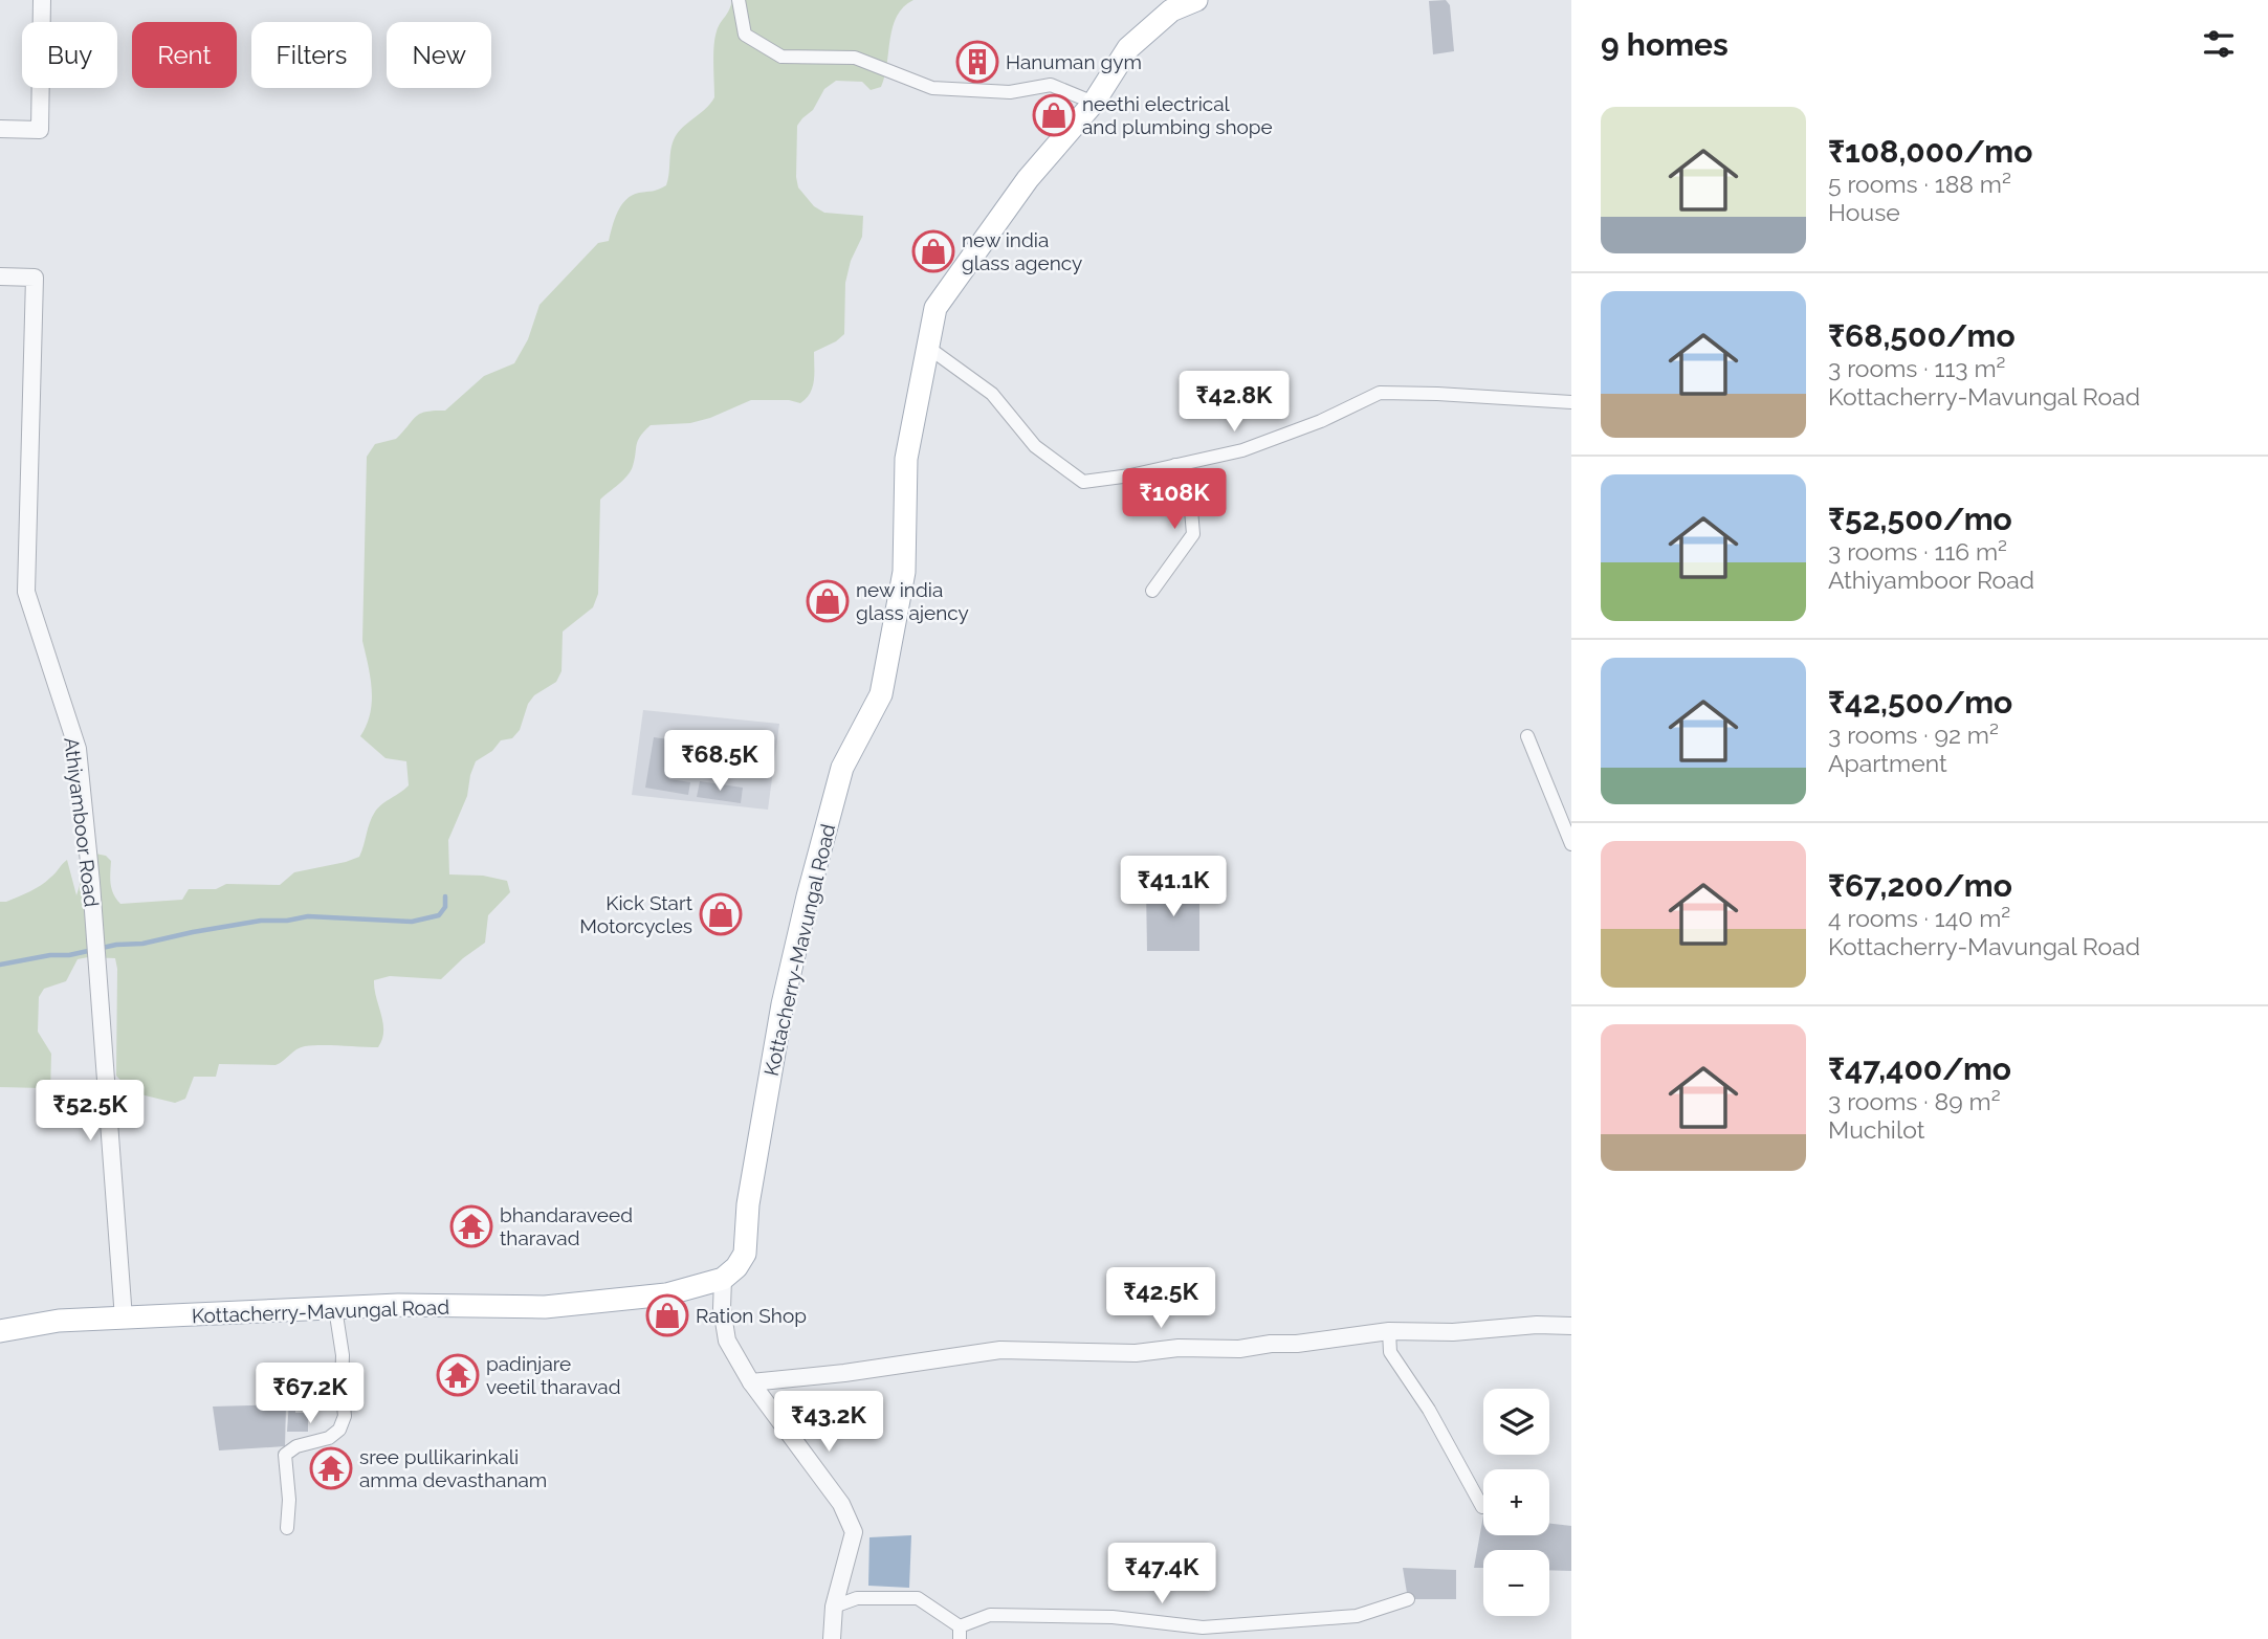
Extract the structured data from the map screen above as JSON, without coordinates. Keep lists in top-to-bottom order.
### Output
{
  "streets": {
    "main road": ["Kottacherry-Mavungal Road"],
    "street": ["Athiyamboor Road"]
  },
  "crossings": [
    ["Athiyamboor Road", "Kottacherry-Mavungal Road"]
  ],
  "places": {
    "building": ["Hanuman gym"],
    "shop": [
      "neethi electrical and plumbing shope",
      "new india glass agency",
      "new india glass ajency",
      "Kick Start Motorcycles",
      "Ration Shop"
    ],
    "temple": ["bhandaraveed tharavad", "padinjare veetil tharavad", "sree pullikarinkali amma devasthanam"]
  },
  "page": {
    "heading": "9 homes",
    "chip": [
      "Buy",
      "Rent",
      "Filters",
      "New"
    ],
    "list": [
      {
        "name": "₹108,000/mo",
        "note": "5 rooms · 188 m² · House"
      },
      {
        "name": "₹68,500/mo",
        "note": "3 rooms · 113 m² · Kottacherry-Mavungal Road"
      },
      {
        "name": "₹52,500/mo",
        "note": "3 rooms · 116 m² · Athiyamboor Road"
      },
      {
        "name": "₹42,500/mo",
        "note": "3 rooms · 92 m² · Apartment"
      },
      {
        "name": "₹67,200/mo",
        "note": "4 rooms · 140 m² · Kottacherry-Mavungal Road"
      },
      {
        "name": "₹47,400/mo",
        "note": "3 rooms · 89 m² · Muchilot"
      }
    ],
    "price": [
      "₹42.8K",
      "₹108K",
      "₹68.5K",
      "₹41.1K",
      "₹52.5K",
      "₹42.5K",
      "₹67.2K",
      "₹43.2K",
      "₹47.4K"
    ],
    "map_buttons": ["+", "−"]
  }
}
